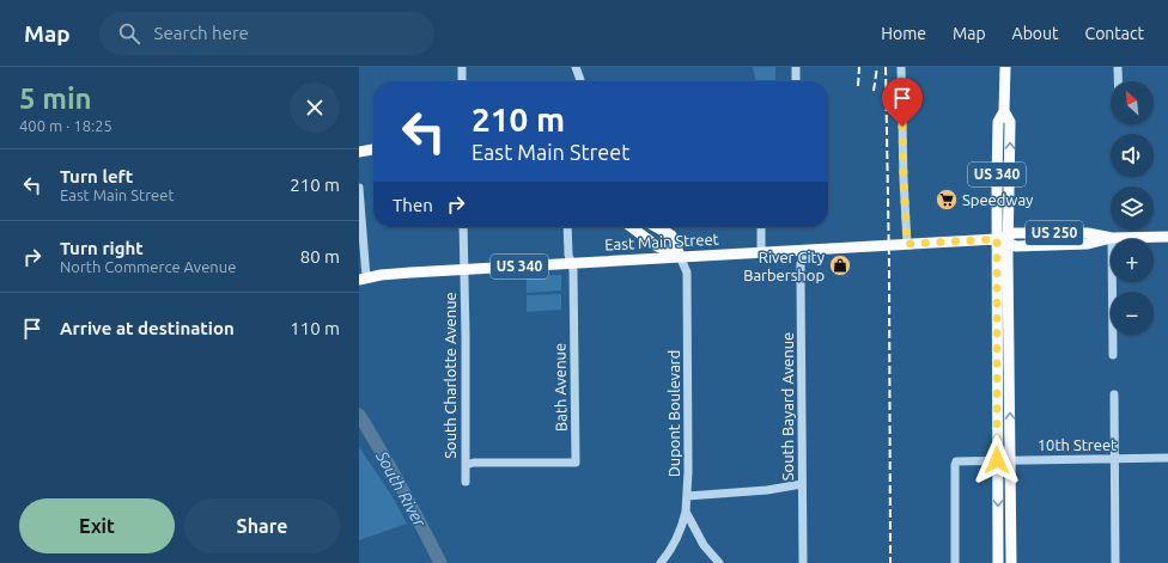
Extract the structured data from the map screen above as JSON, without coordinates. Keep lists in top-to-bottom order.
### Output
{
  "streets": {
    "main road": ["US 340", "US 250", "East Main Street"],
    "street": [
      "South Charlotte Avenue",
      "Bath Avenue",
      "South Bayard Avenue",
      "Dupont Boulevard",
      "10th Street"
    ]
  },
  "crossings": [
    ["US 340", "East Main Street"],
    ["US 250", "East Main Street"],
    ["US 250", "Dupont Boulevard"],
    ["East Main Street", "South Charlotte Avenue"],
    ["East Main Street", "Bath Avenue"],
    ["East Main Street", "South Bayard Avenue"],
    ["East Main Street", "Dupont Boulevard"],
    ["South Charlotte Avenue", "Bath Avenue"]
  ],
  "water": ["South River"],
  "places": {
    "supermarket": ["Speedway"],
    "shop": ["River City Barbershop"]
  },
  "north": "top left",
  "page": {
    "header": "Map",
    "search": "Search here",
    "nav": [
      "Home",
      "Map",
      "About",
      "Contact"
    ],
    "heading": ["5 min", "400 m · 18:25"],
    "map_buttons": ["+", "−"],
    "turn": ["210 m", "East Main Street"],
    "list": [
      {
        "name": "Turn left",
        "note": "East Main Street",
        "value": "210 m"
      },
      {
        "name": "Turn right",
        "note": "North Commerce Avenue",
        "value": "80 m"
      },
      {
        "name": "Arrive at destination",
        "value": "110 m"
      }
    ],
    "then": "Then",
    "buttons": ["Exit", "Share"]
  }
}
